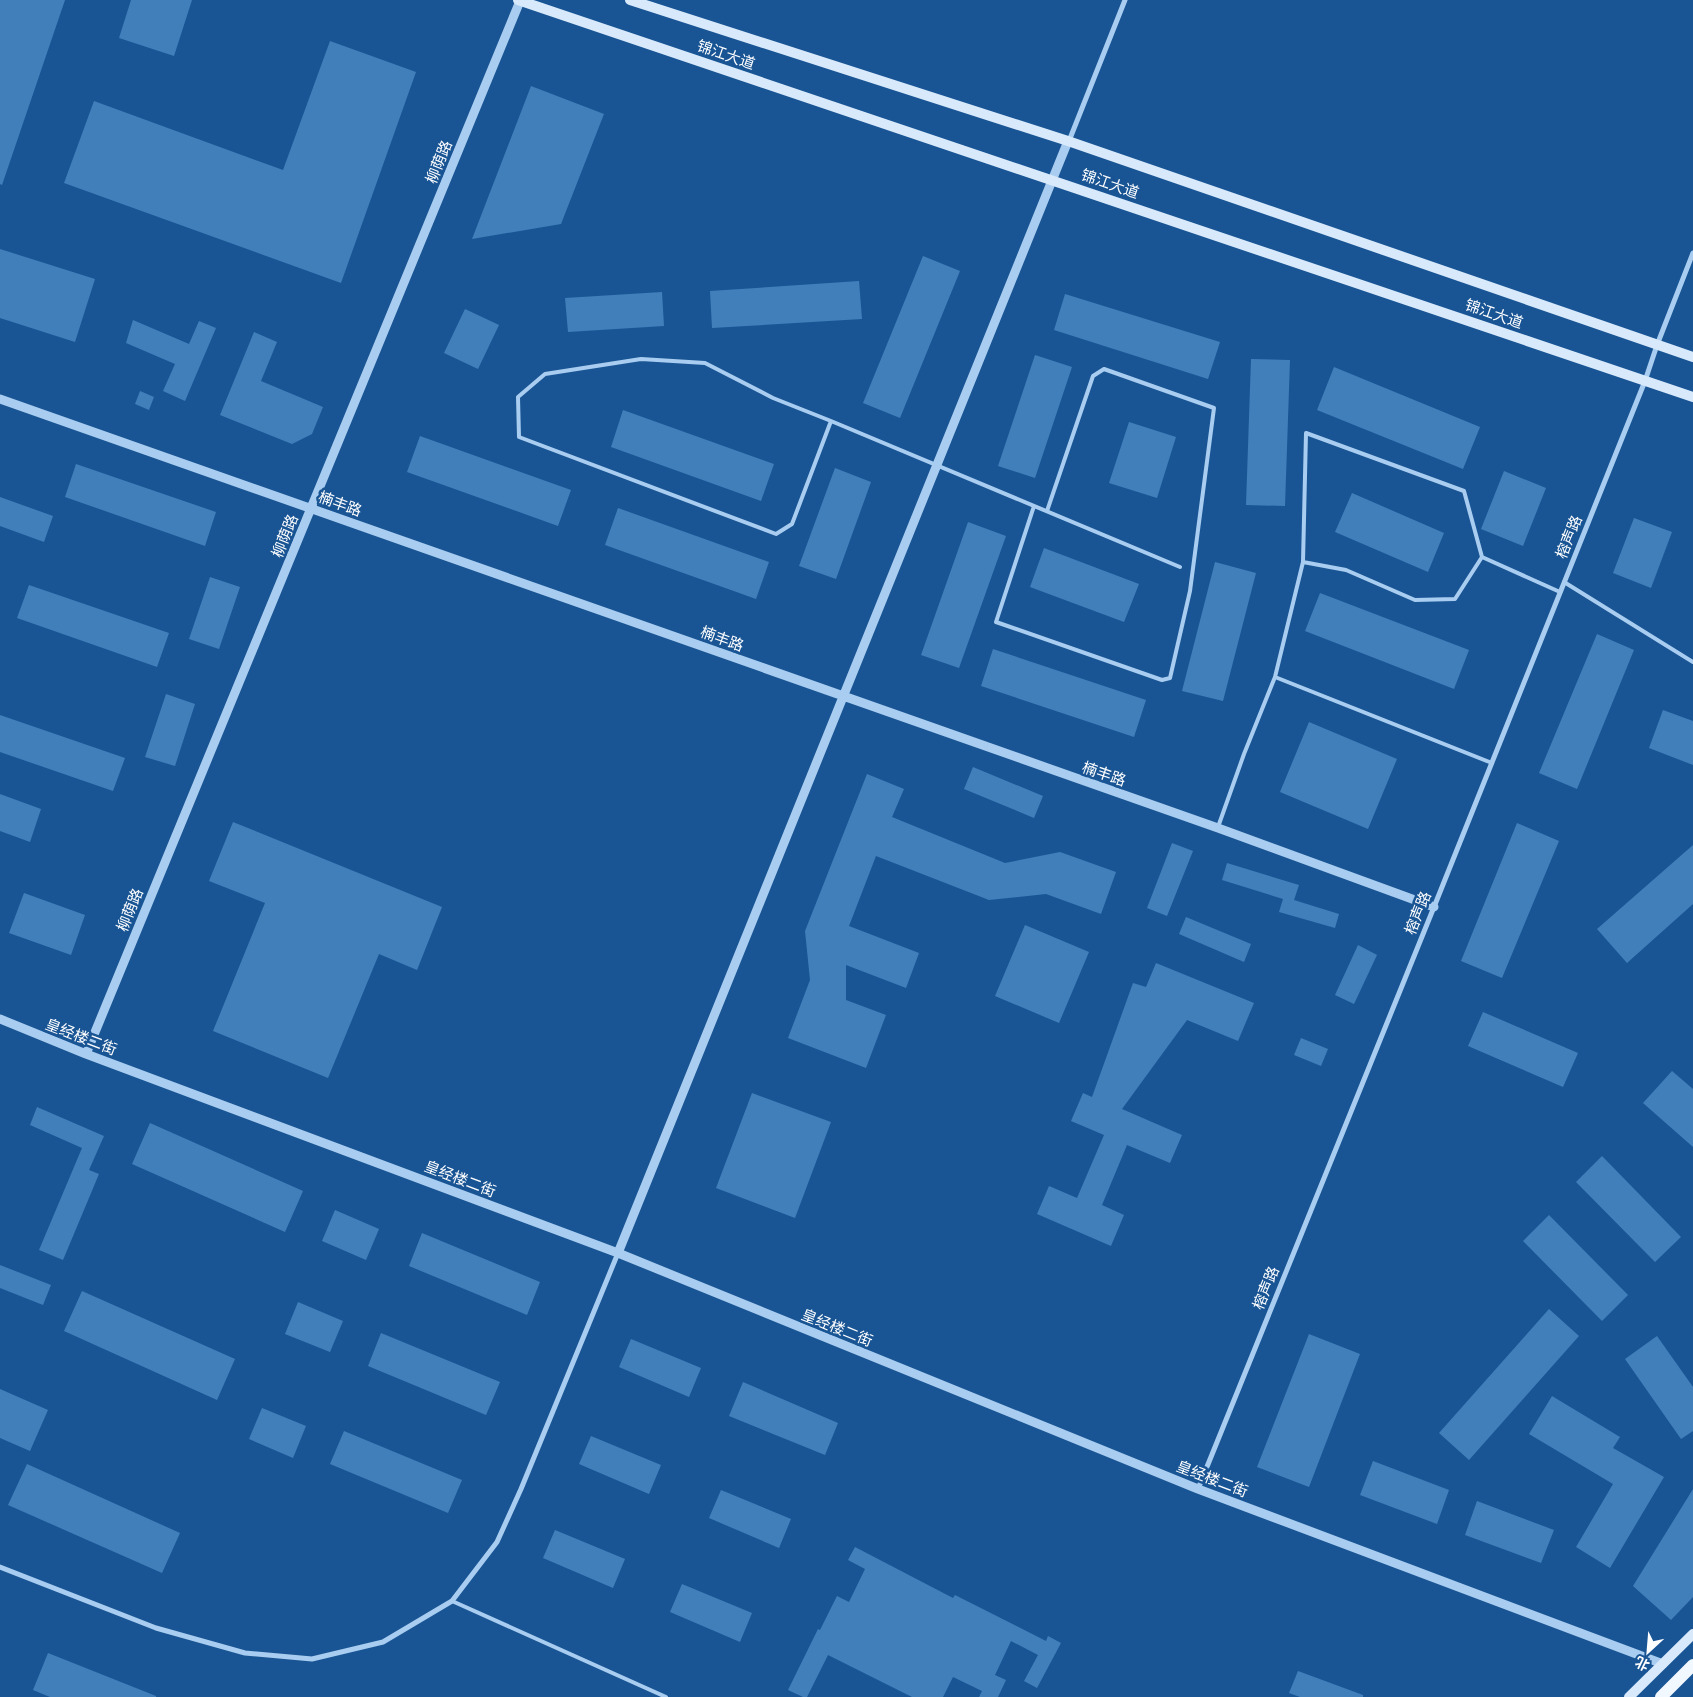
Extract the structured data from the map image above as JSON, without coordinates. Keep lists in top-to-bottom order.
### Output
{
  "streets": {
    "main road": ["锦江大道"],
    "street": [
      "柳荫路",
      "楠丰路",
      "榕声路",
      "皇经楼二街"
    ]
  },
  "crossings": [
    ["锦江大道", "柳荫路"],
    ["锦江大道", "榕声路"],
    ["柳荫路", "楠丰路"],
    ["柳荫路", "皇经楼二街"],
    ["楠丰路", "榕声路"],
    ["榕声路", "皇经楼二街"]
  ],
  "north": "bottom left"
}
